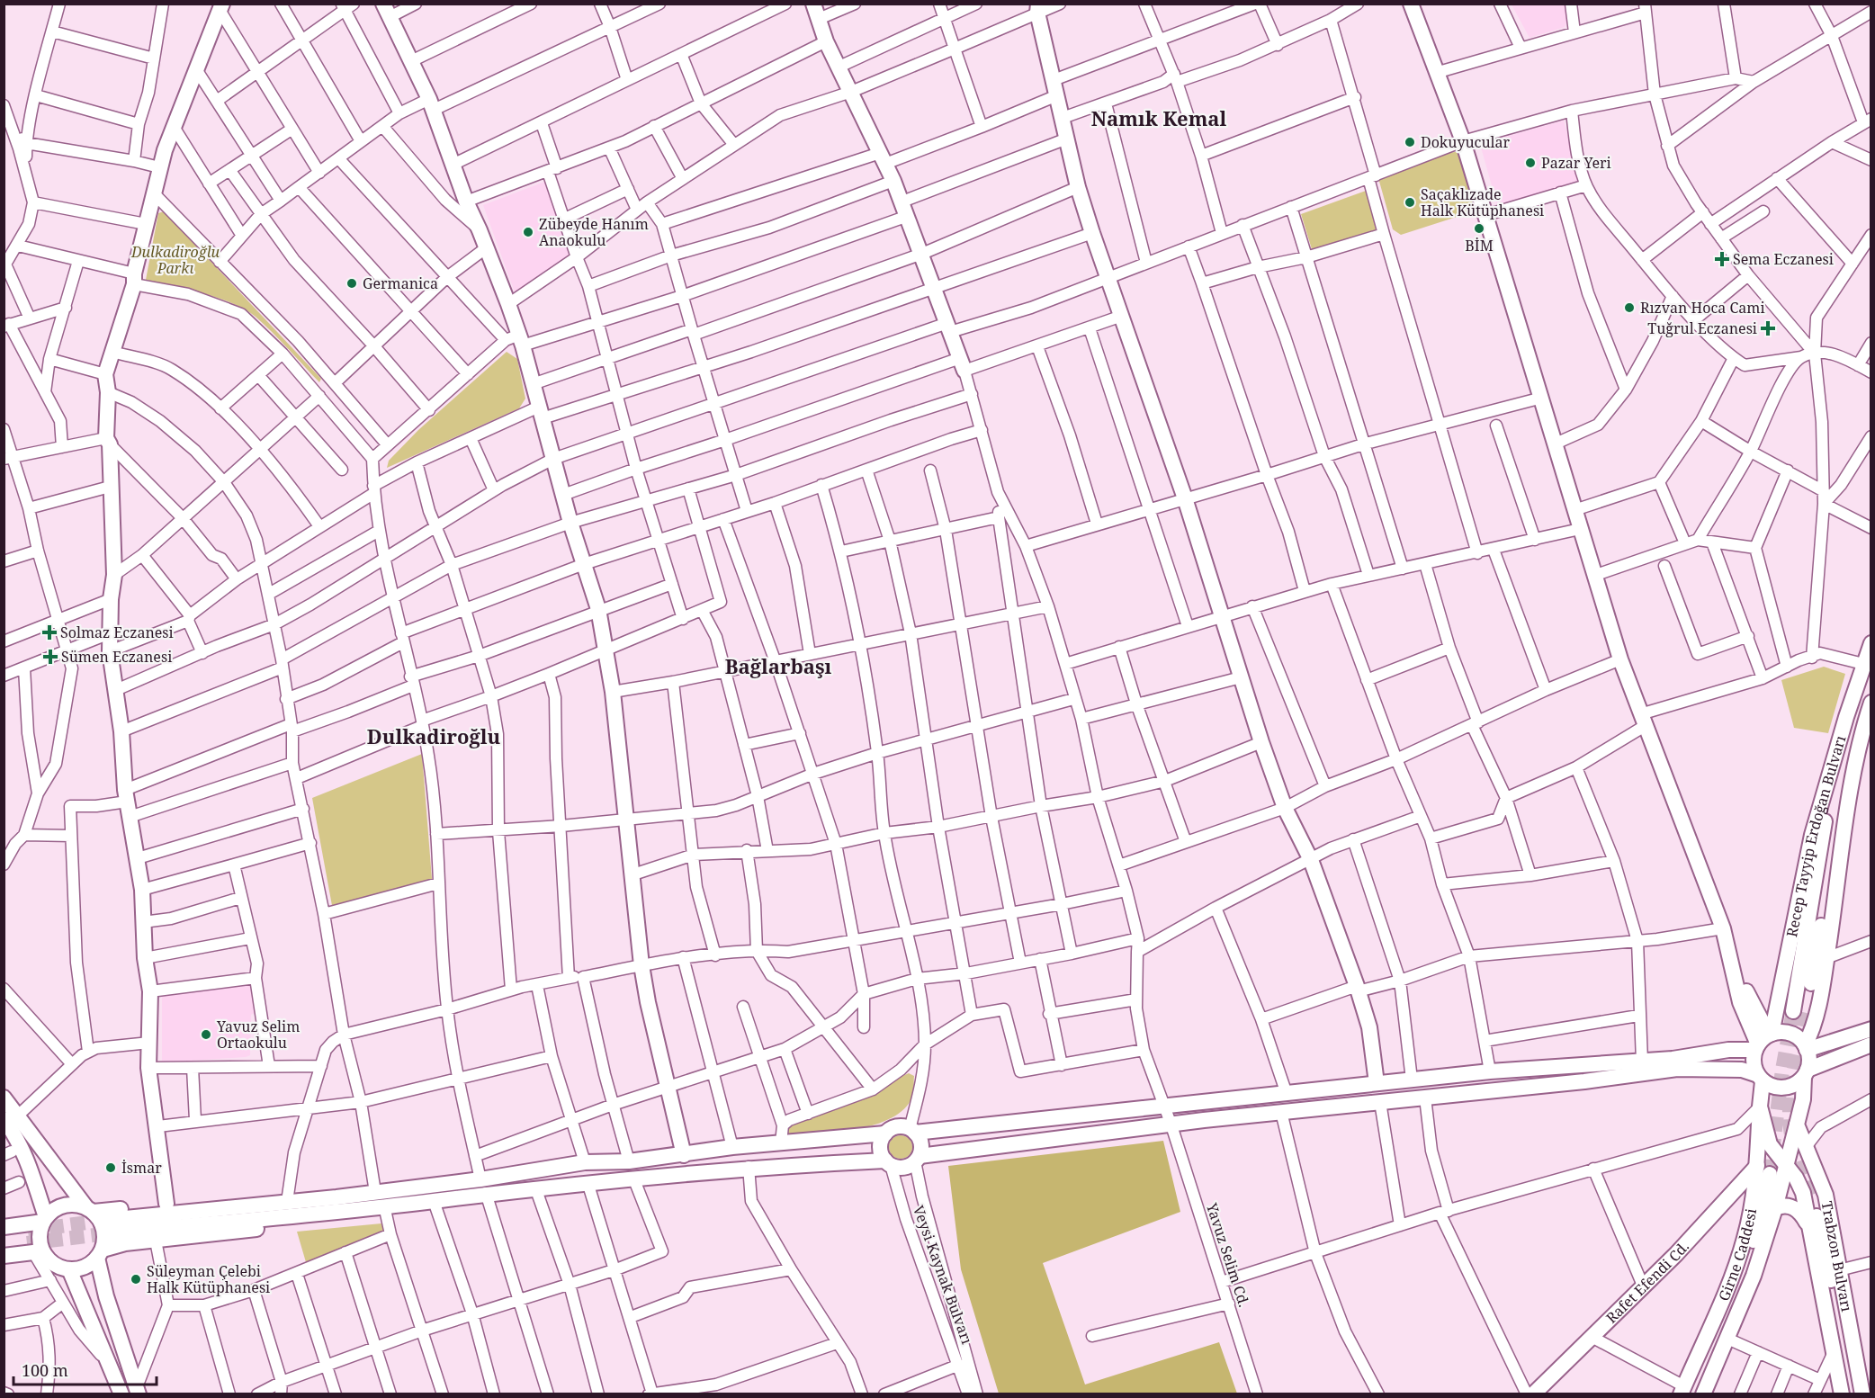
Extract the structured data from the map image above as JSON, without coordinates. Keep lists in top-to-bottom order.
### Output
{
  "streets": {
    "main road": [
      "Recep Tayyip Erdoğan Bulvarı",
      "Girne Caddesi",
      "Trabzon Bulvarı",
      "Rafet Efendi Cd."
    ],
    "street": ["Yavuz Selim Cd.", "Veysi Kaynak Bulvarı"]
  },
  "crossings": [
    ["Recep Tayyip Erdoğan Bulvarı", "Trabzon Bulvarı"],
    ["Girne Caddesi", "Trabzon Bulvarı"],
    ["Girne Caddesi", "Rafet Efendi Cd."]
  ],
  "districts": ["Namık Kemal", "Bağlarbaşı", "Dulkadiroğlu"],
  "parks": ["Dulkadiroğlu Parkı"],
  "places": {
    "other": [
      "Dokuyucular",
      "Pazar Yeri",
      "Saçaklızade Halk Kütüphanesi",
      "BİM",
      "Zübeyde Hanım Anaokulu",
      "Germanica",
      "Rızvan Hoca Cami",
      "Yavuz Selim Ortaokulu",
      "İsmar",
      "Süleyman Çelebi Halk Kütüphanesi"
    ],
    "health": [
      "Sema Eczanesi",
      "Tuğrul Eczanesi",
      "Solmaz Eczanesi",
      "Sümen Eczanesi"
    ]
  },
  "scale_bar": "100 m"
}
